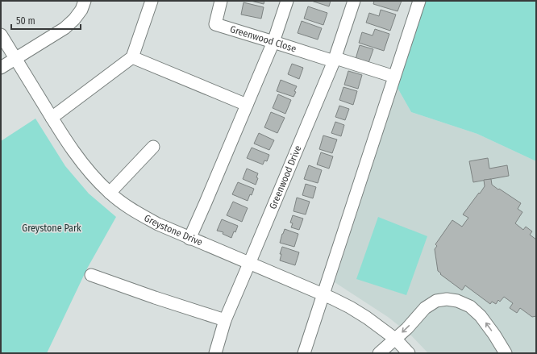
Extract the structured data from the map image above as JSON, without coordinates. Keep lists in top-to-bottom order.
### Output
{
  "streets": {
    "street": ["Greenwood Close", "Greenwood Drive", "Greystone Drive"]
  },
  "crossings": [
    ["Greenwood Close", "Greenwood Drive"],
    ["Greenwood Drive", "Greystone Drive"]
  ],
  "parks": ["Greystone Park"],
  "scale_bar": "50 m"
}
